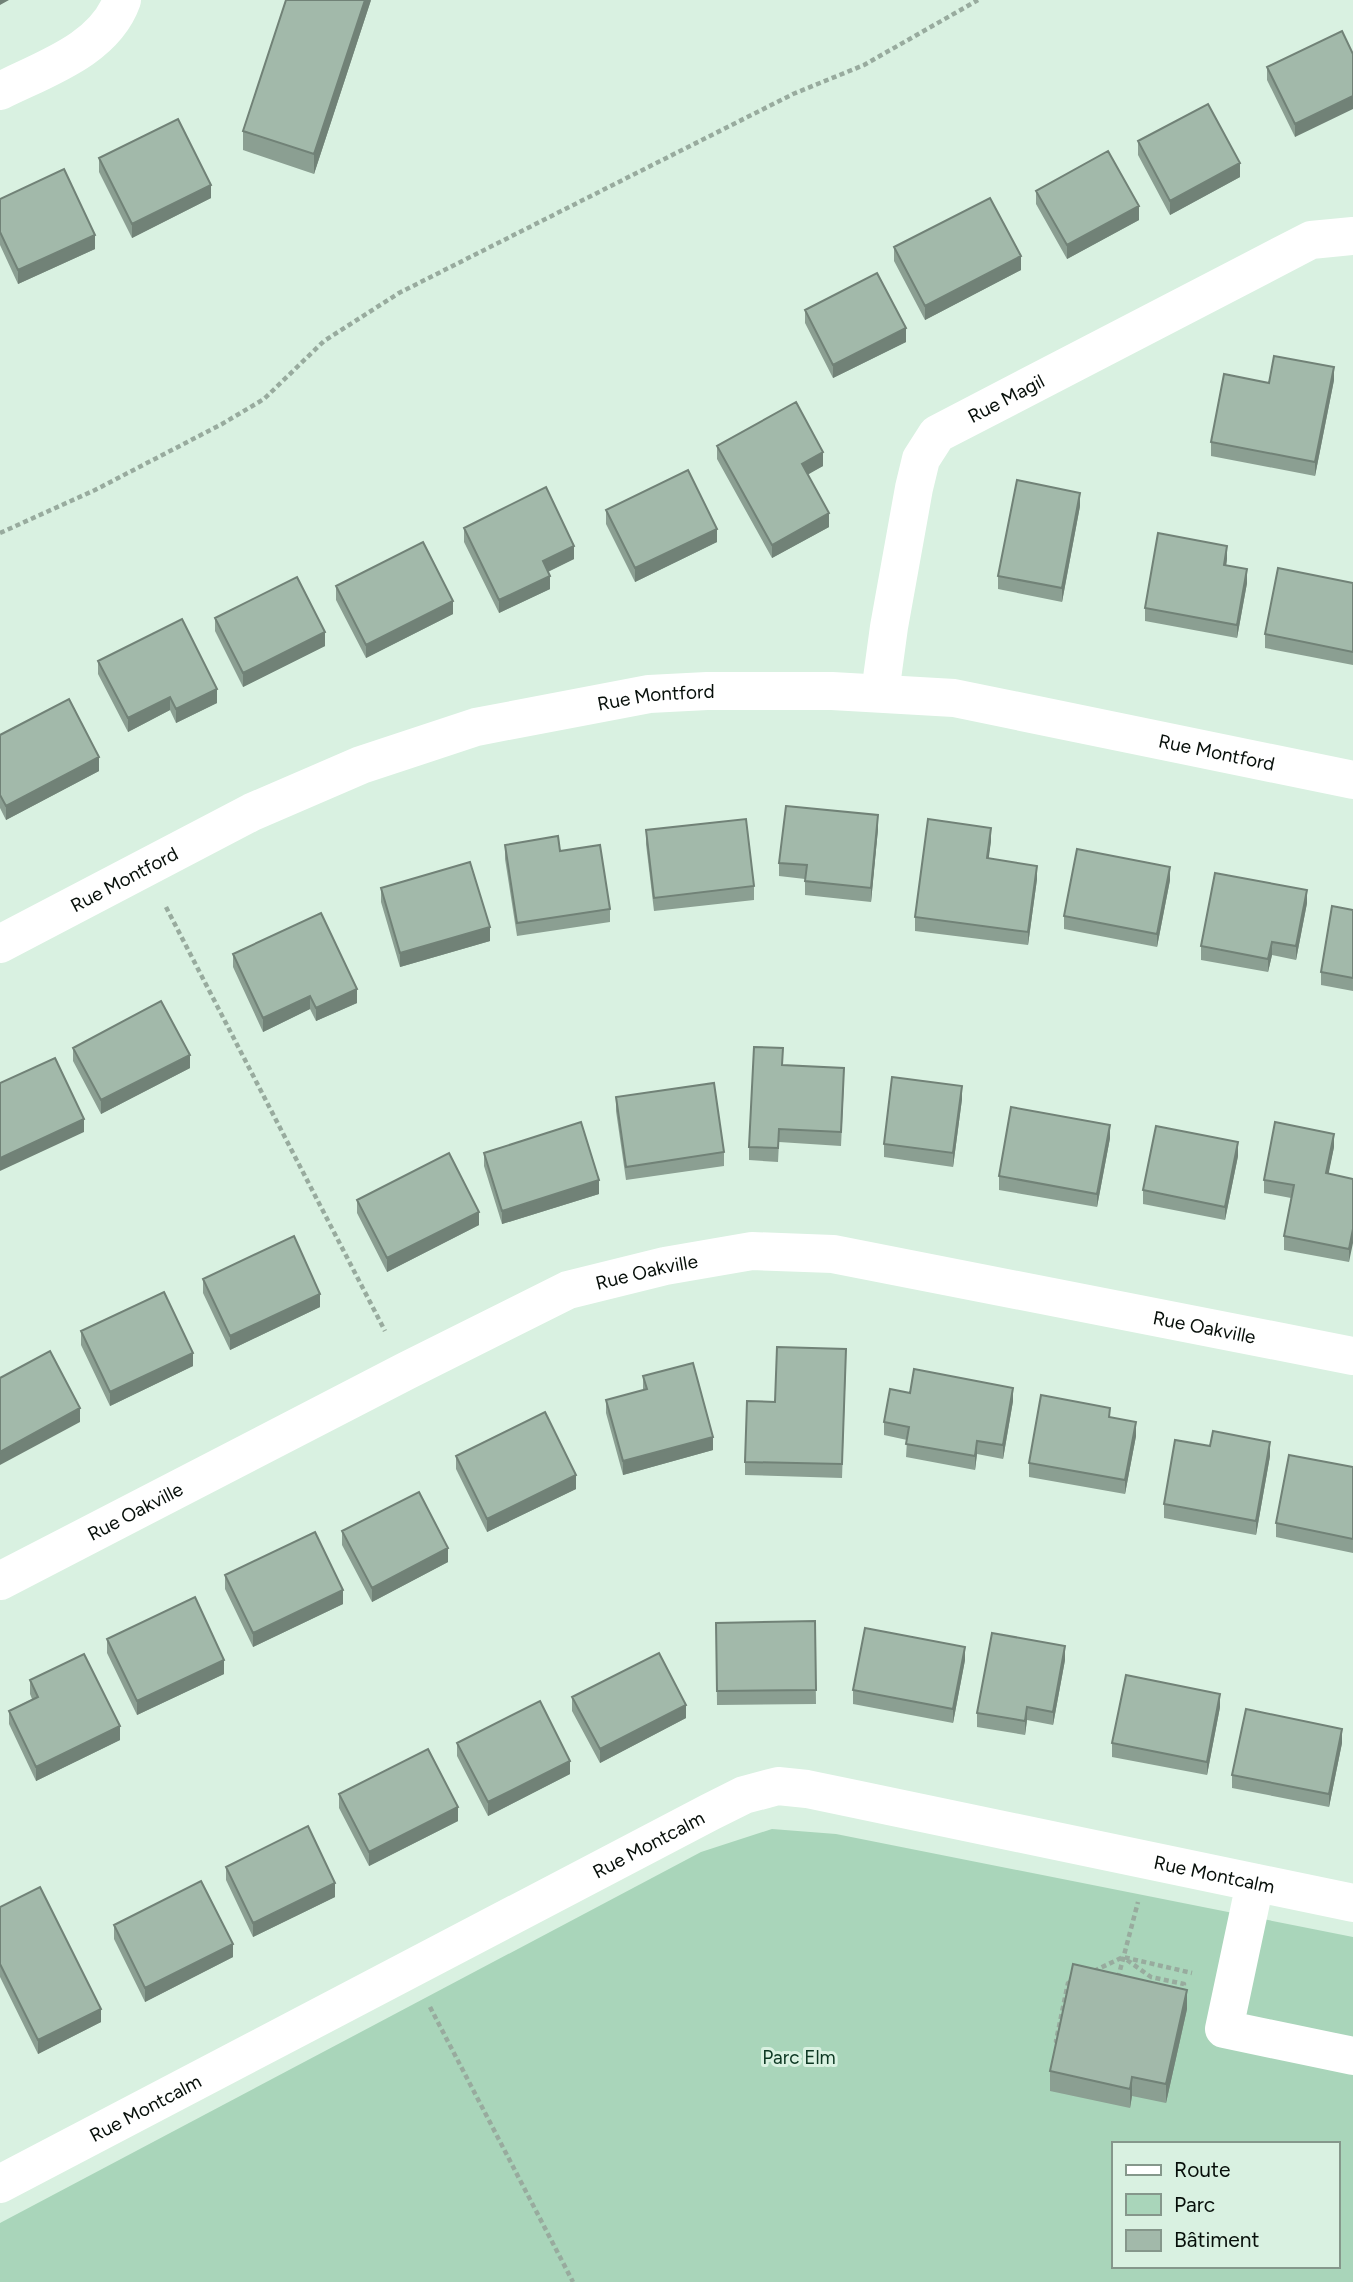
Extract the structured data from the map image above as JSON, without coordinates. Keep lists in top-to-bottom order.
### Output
{
  "streets": {
    "street": [
      "Rue Magil",
      "Rue Montford",
      "Rue Oakville",
      "Rue Montcalm"
    ]
  },
  "crossings": [
    ["Rue Magil", "Rue Montford"]
  ],
  "parks": ["Parc Elm"],
  "legend": ["Route", "Parc", "Bâtiment"]
}
